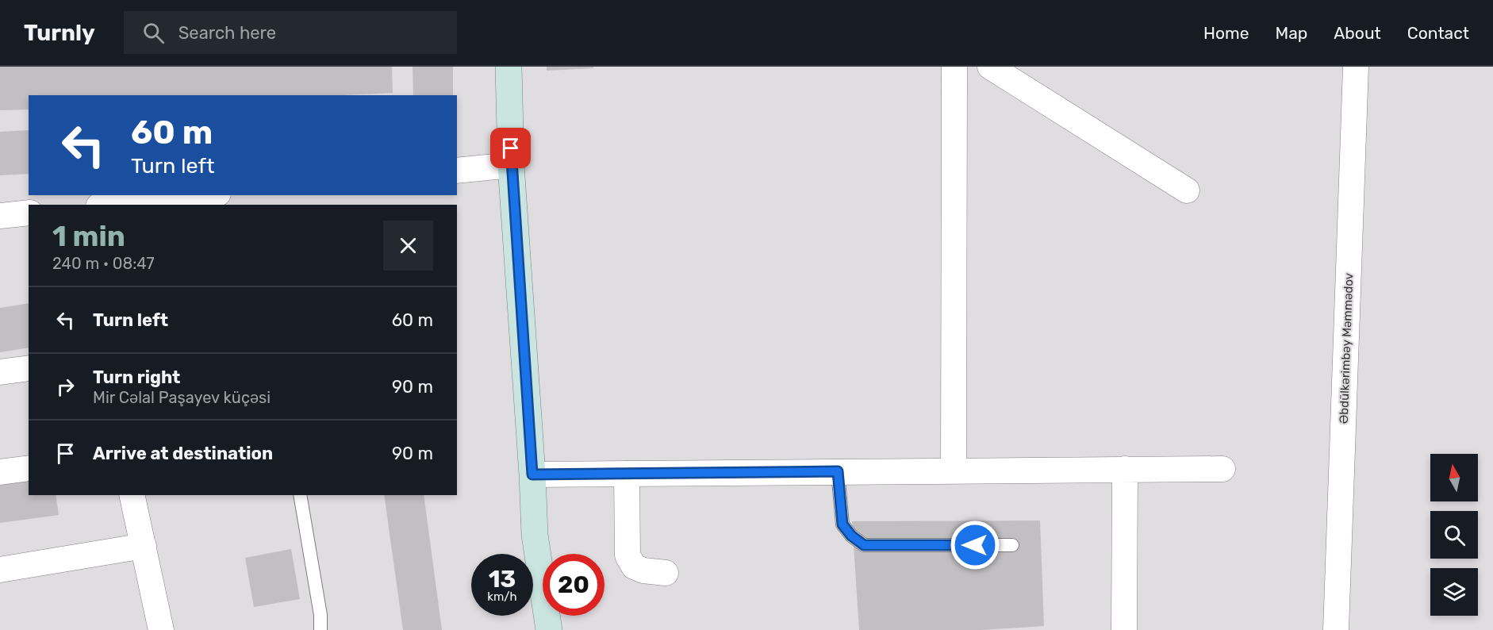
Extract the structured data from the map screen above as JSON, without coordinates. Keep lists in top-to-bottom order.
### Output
{
  "streets": {
    "street": ["Əbdülkərimbəy Məmmədov"]
  },
  "north": "top",
  "page": {
    "header": "Turnly",
    "search": "Search here",
    "nav": [
      "Home",
      "Map",
      "About",
      "Contact"
    ],
    "turn": ["60 m", "Turn left"],
    "heading": ["1 min", "240 m · 08:47"],
    "list": [
      {
        "name": "Turn left",
        "value": "60 m"
      },
      {
        "name": "Turn right",
        "note": "Mir Cəlal Paşayev küçəsi",
        "value": "90 m"
      },
      {
        "name": "Arrive at destination",
        "value": "90 m"
      }
    ],
    "speed": "13 km/h",
    "limit": "20"
  }
}
